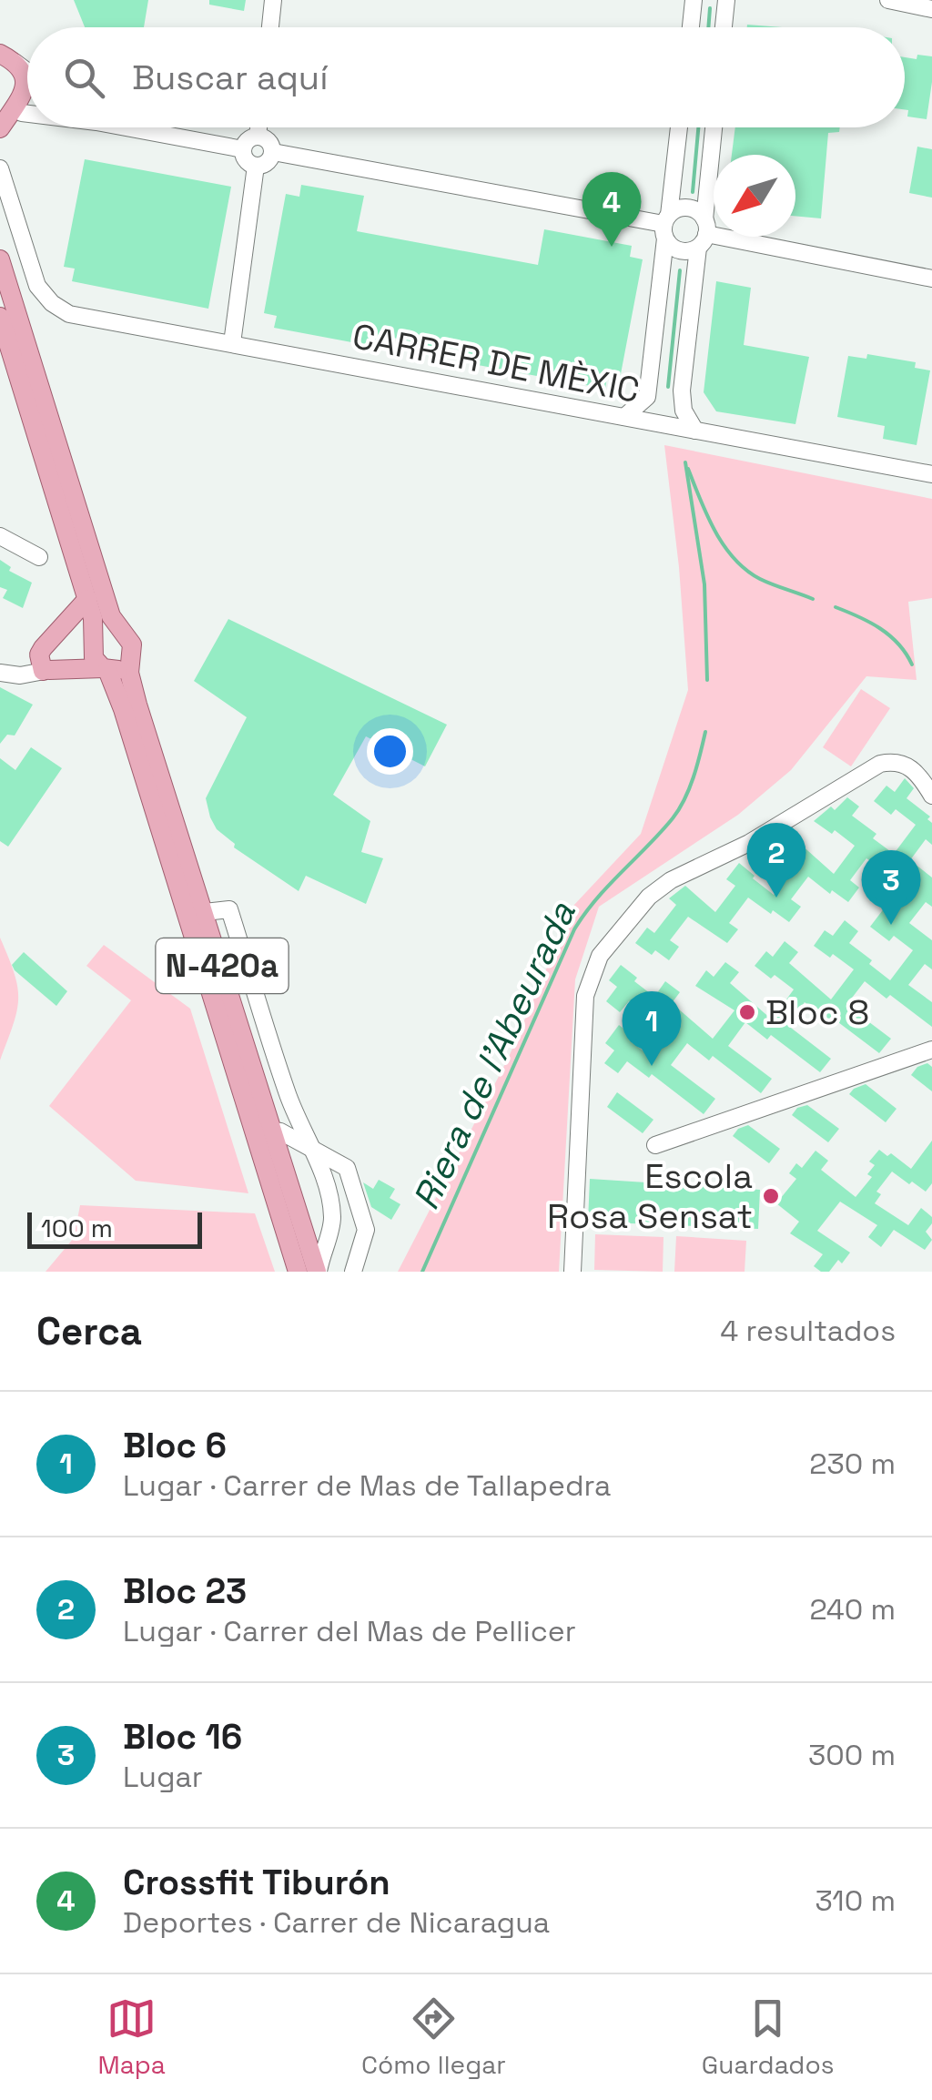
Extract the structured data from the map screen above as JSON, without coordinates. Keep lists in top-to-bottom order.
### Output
{
  "streets": {
    "main road": ["N-420a"],
    "street": ["CARRER DE MÈXIC"]
  },
  "water": ["Riera de l'Abeurada"],
  "places": ["Bloc 8", "Escola Rosa Sensat"],
  "scale_bar": "100 m",
  "north": "bottom left",
  "page": {
    "search": "Buscar aquí",
    "pins": [
      "4",
      "2",
      "3",
      "1"
    ],
    "scale": "100 m",
    "heading": ["Cerca", "4 resultados"],
    "list": [
      {
        "mark": "1",
        "name": "Bloc 6",
        "note": "Lugar · Carrer de Mas de Tallapedra",
        "value": "230 m"
      },
      {
        "mark": "2",
        "name": "Bloc 23",
        "note": "Lugar · Carrer del Mas de Pellicer",
        "value": "240 m"
      },
      {
        "mark": "3",
        "name": "Bloc 16",
        "note": "Lugar",
        "value": "300 m"
      },
      {
        "mark": "4",
        "name": "Crossfit Tiburón",
        "note": "Deportes · Carrer de Nicaragua",
        "value": "310 m"
      }
    ],
    "nav": ["Mapa", "Cómo llegar", "Guardados"]
  }
}
